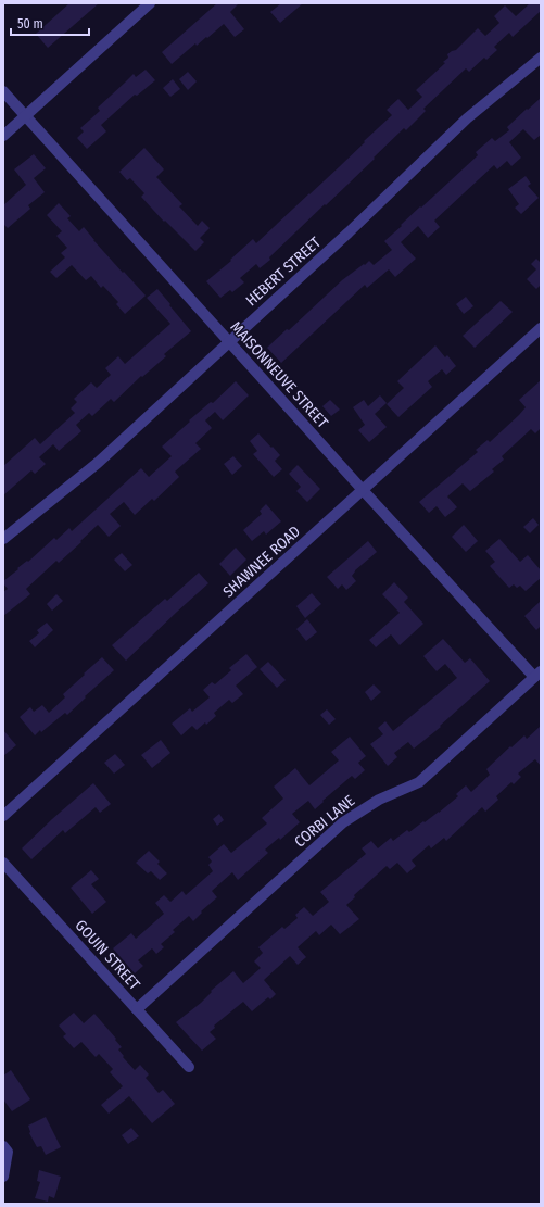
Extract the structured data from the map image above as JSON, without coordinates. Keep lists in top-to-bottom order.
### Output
{
  "streets": {
    "street": [
      "HEBERT STREET",
      "MAISONNEUVE STREET",
      "SHAWNEE ROAD",
      "CORBI LANE",
      "GOUIN STREET"
    ]
  },
  "crossings": [
    ["HEBERT STREET", "MAISONNEUVE STREET"],
    ["MAISONNEUVE STREET", "SHAWNEE ROAD"],
    ["MAISONNEUVE STREET", "CORBI LANE"],
    ["CORBI LANE", "GOUIN STREET"]
  ],
  "scale_bar": "50 m"
}
